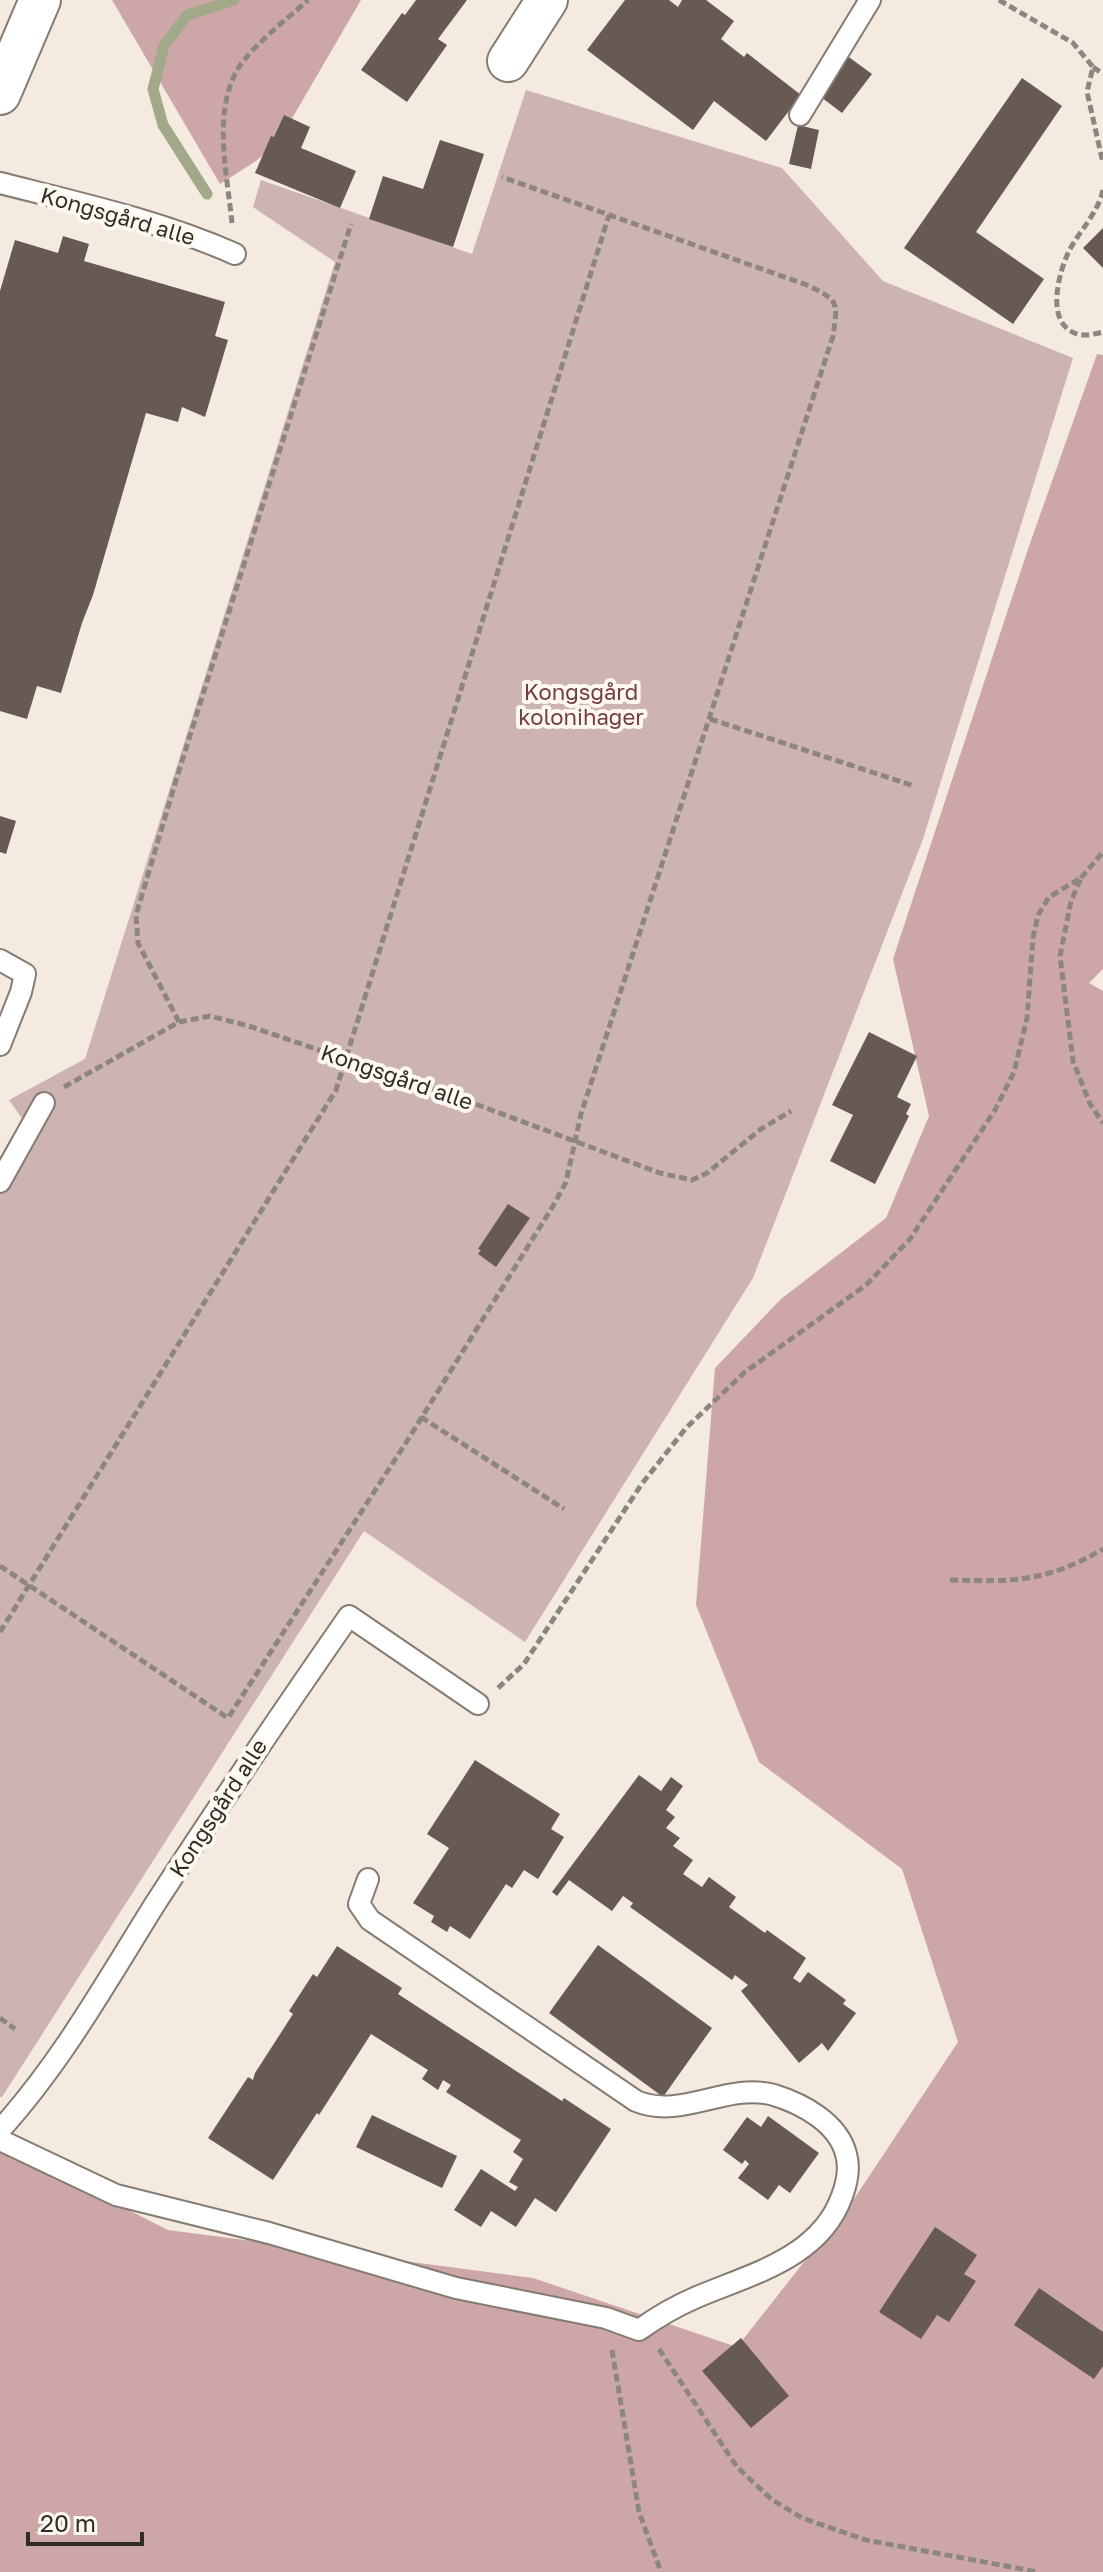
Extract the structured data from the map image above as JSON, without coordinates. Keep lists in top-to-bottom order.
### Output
{
  "streets": {
    "lane": ["Kongsgård alle"]
  },
  "parks": ["Kongsgård kolonihager"],
  "scale_bar": "20 m"
}
